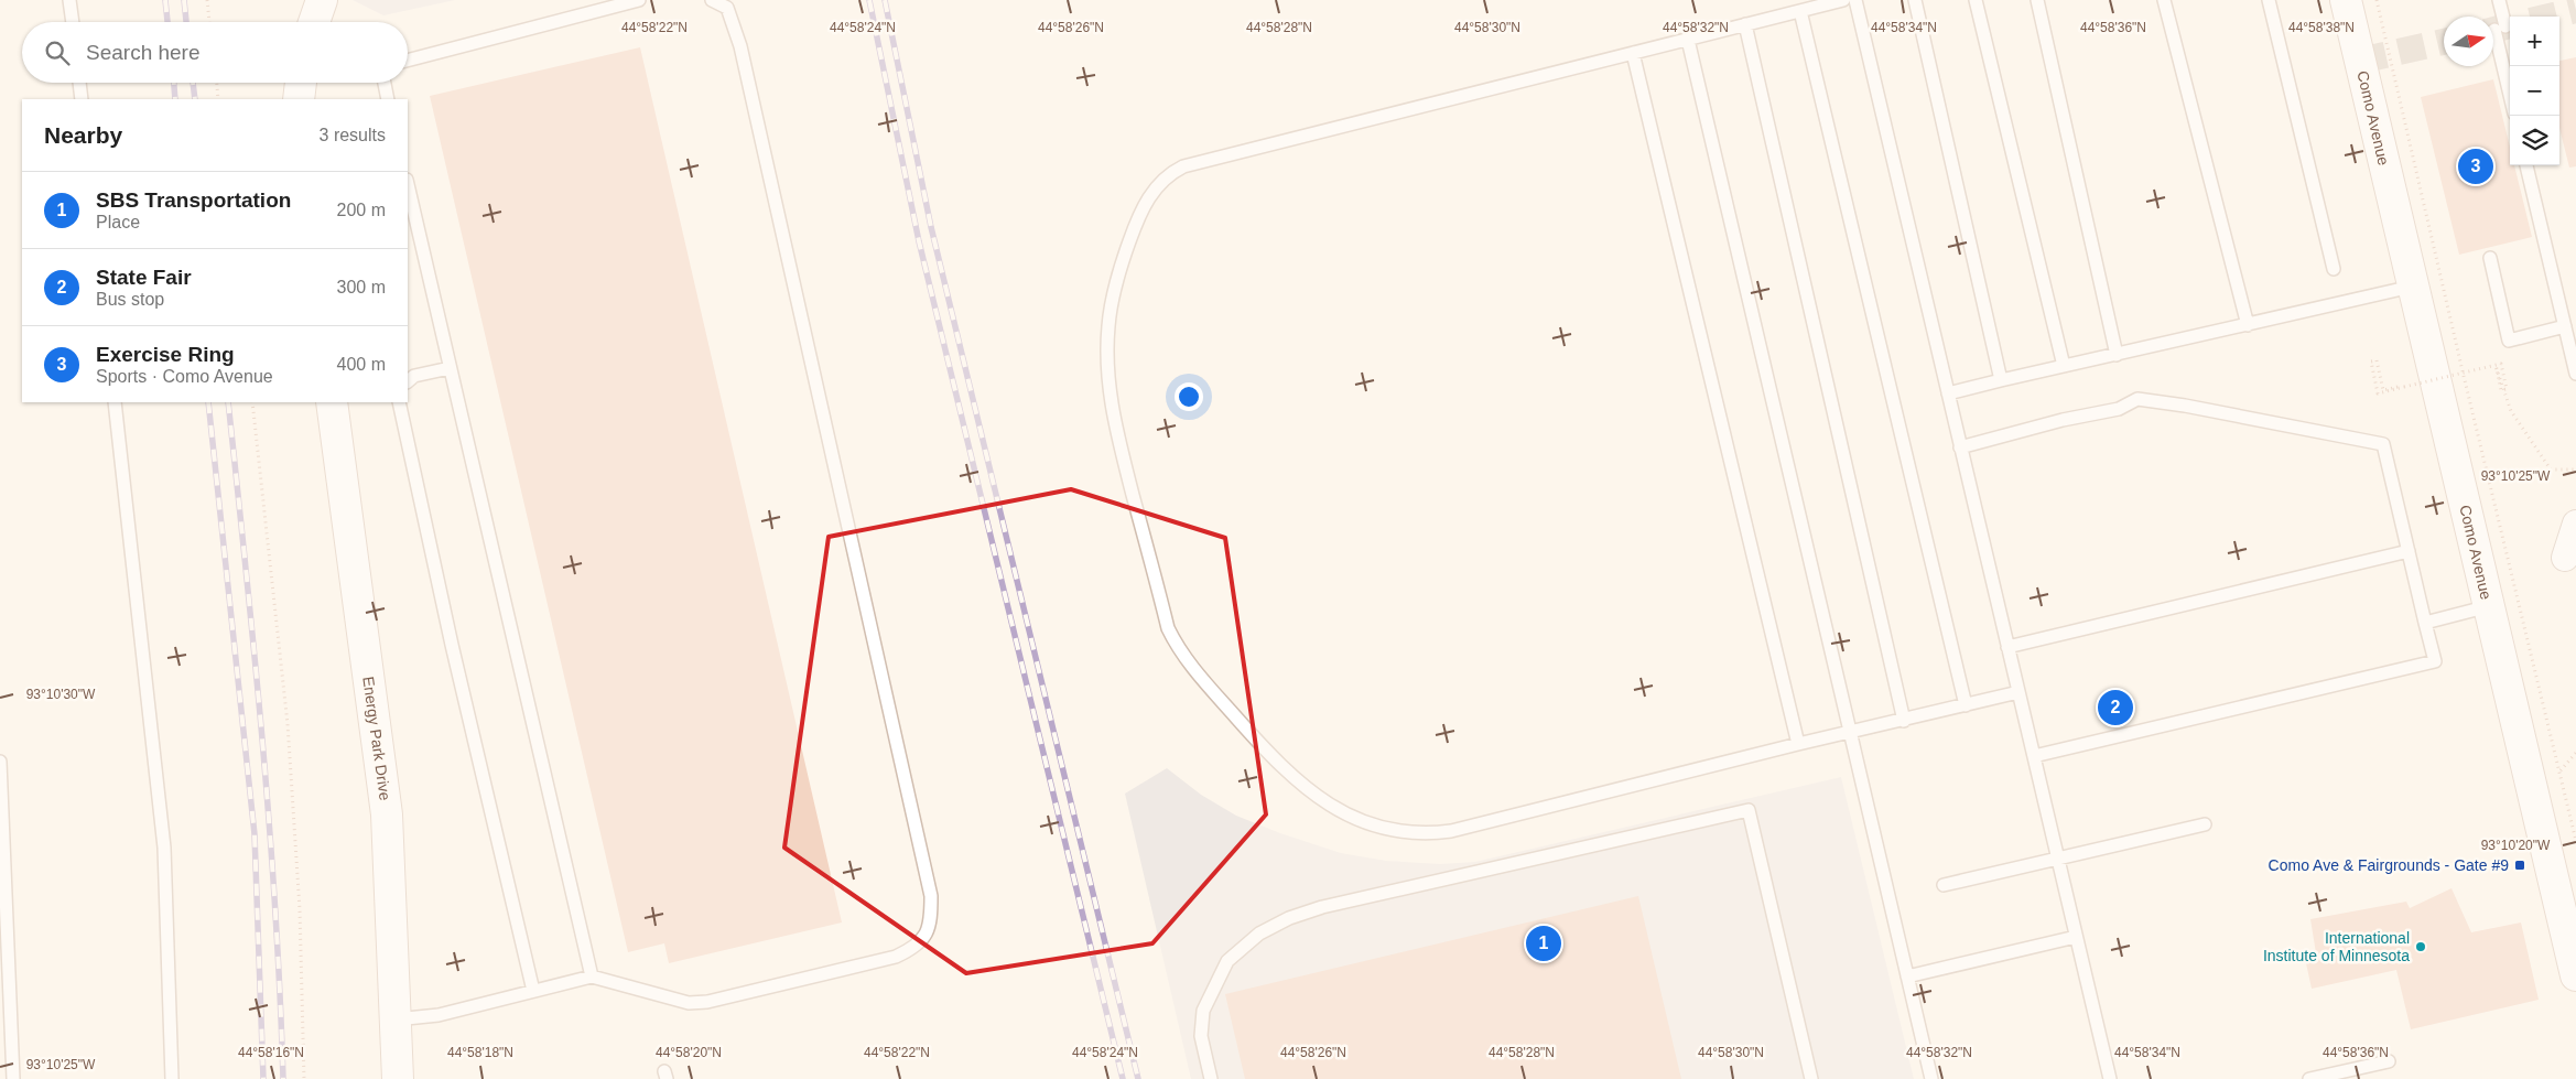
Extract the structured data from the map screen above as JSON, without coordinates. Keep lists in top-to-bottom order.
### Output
{
  "streets": {
    "main road": ["Como Avenue", "Energy Park Drive"]
  },
  "places": {
    "transit": ["Como Ave & Fairgrounds - Gate #9"],
    "other": ["International Institute of Minnesota"]
  },
  "north": "right",
  "page": {
    "map_buttons": ["+", "−"],
    "search": "Search here",
    "heading": ["Nearby", "3 results"],
    "pins": ["3", "2", "1"],
    "list": [
      {
        "mark": "1",
        "name": "SBS Transportation",
        "note": "Place",
        "value": "200 m"
      },
      {
        "mark": "2",
        "name": "State Fair",
        "note": "Bus stop",
        "value": "300 m"
      },
      {
        "mark": "3",
        "name": "Exercise Ring",
        "note": "Sports · Como Avenue",
        "value": "400 m"
      }
    ]
  },
  "coordinates": [
    "44°58'22\"N",
    "44°58'24\"N",
    "44°58'26\"N",
    "44°58'28\"N",
    "44°58'30\"N",
    "44°58'32\"N",
    "44°58'34\"N",
    "44°58'36\"N",
    "44°58'38\"N",
    "93°10'25\"W",
    "93°10'30\"W",
    "93°10'20\"W",
    "44°58'16\"N",
    "44°58'18\"N",
    "44°58'20\"N"
  ]
}
